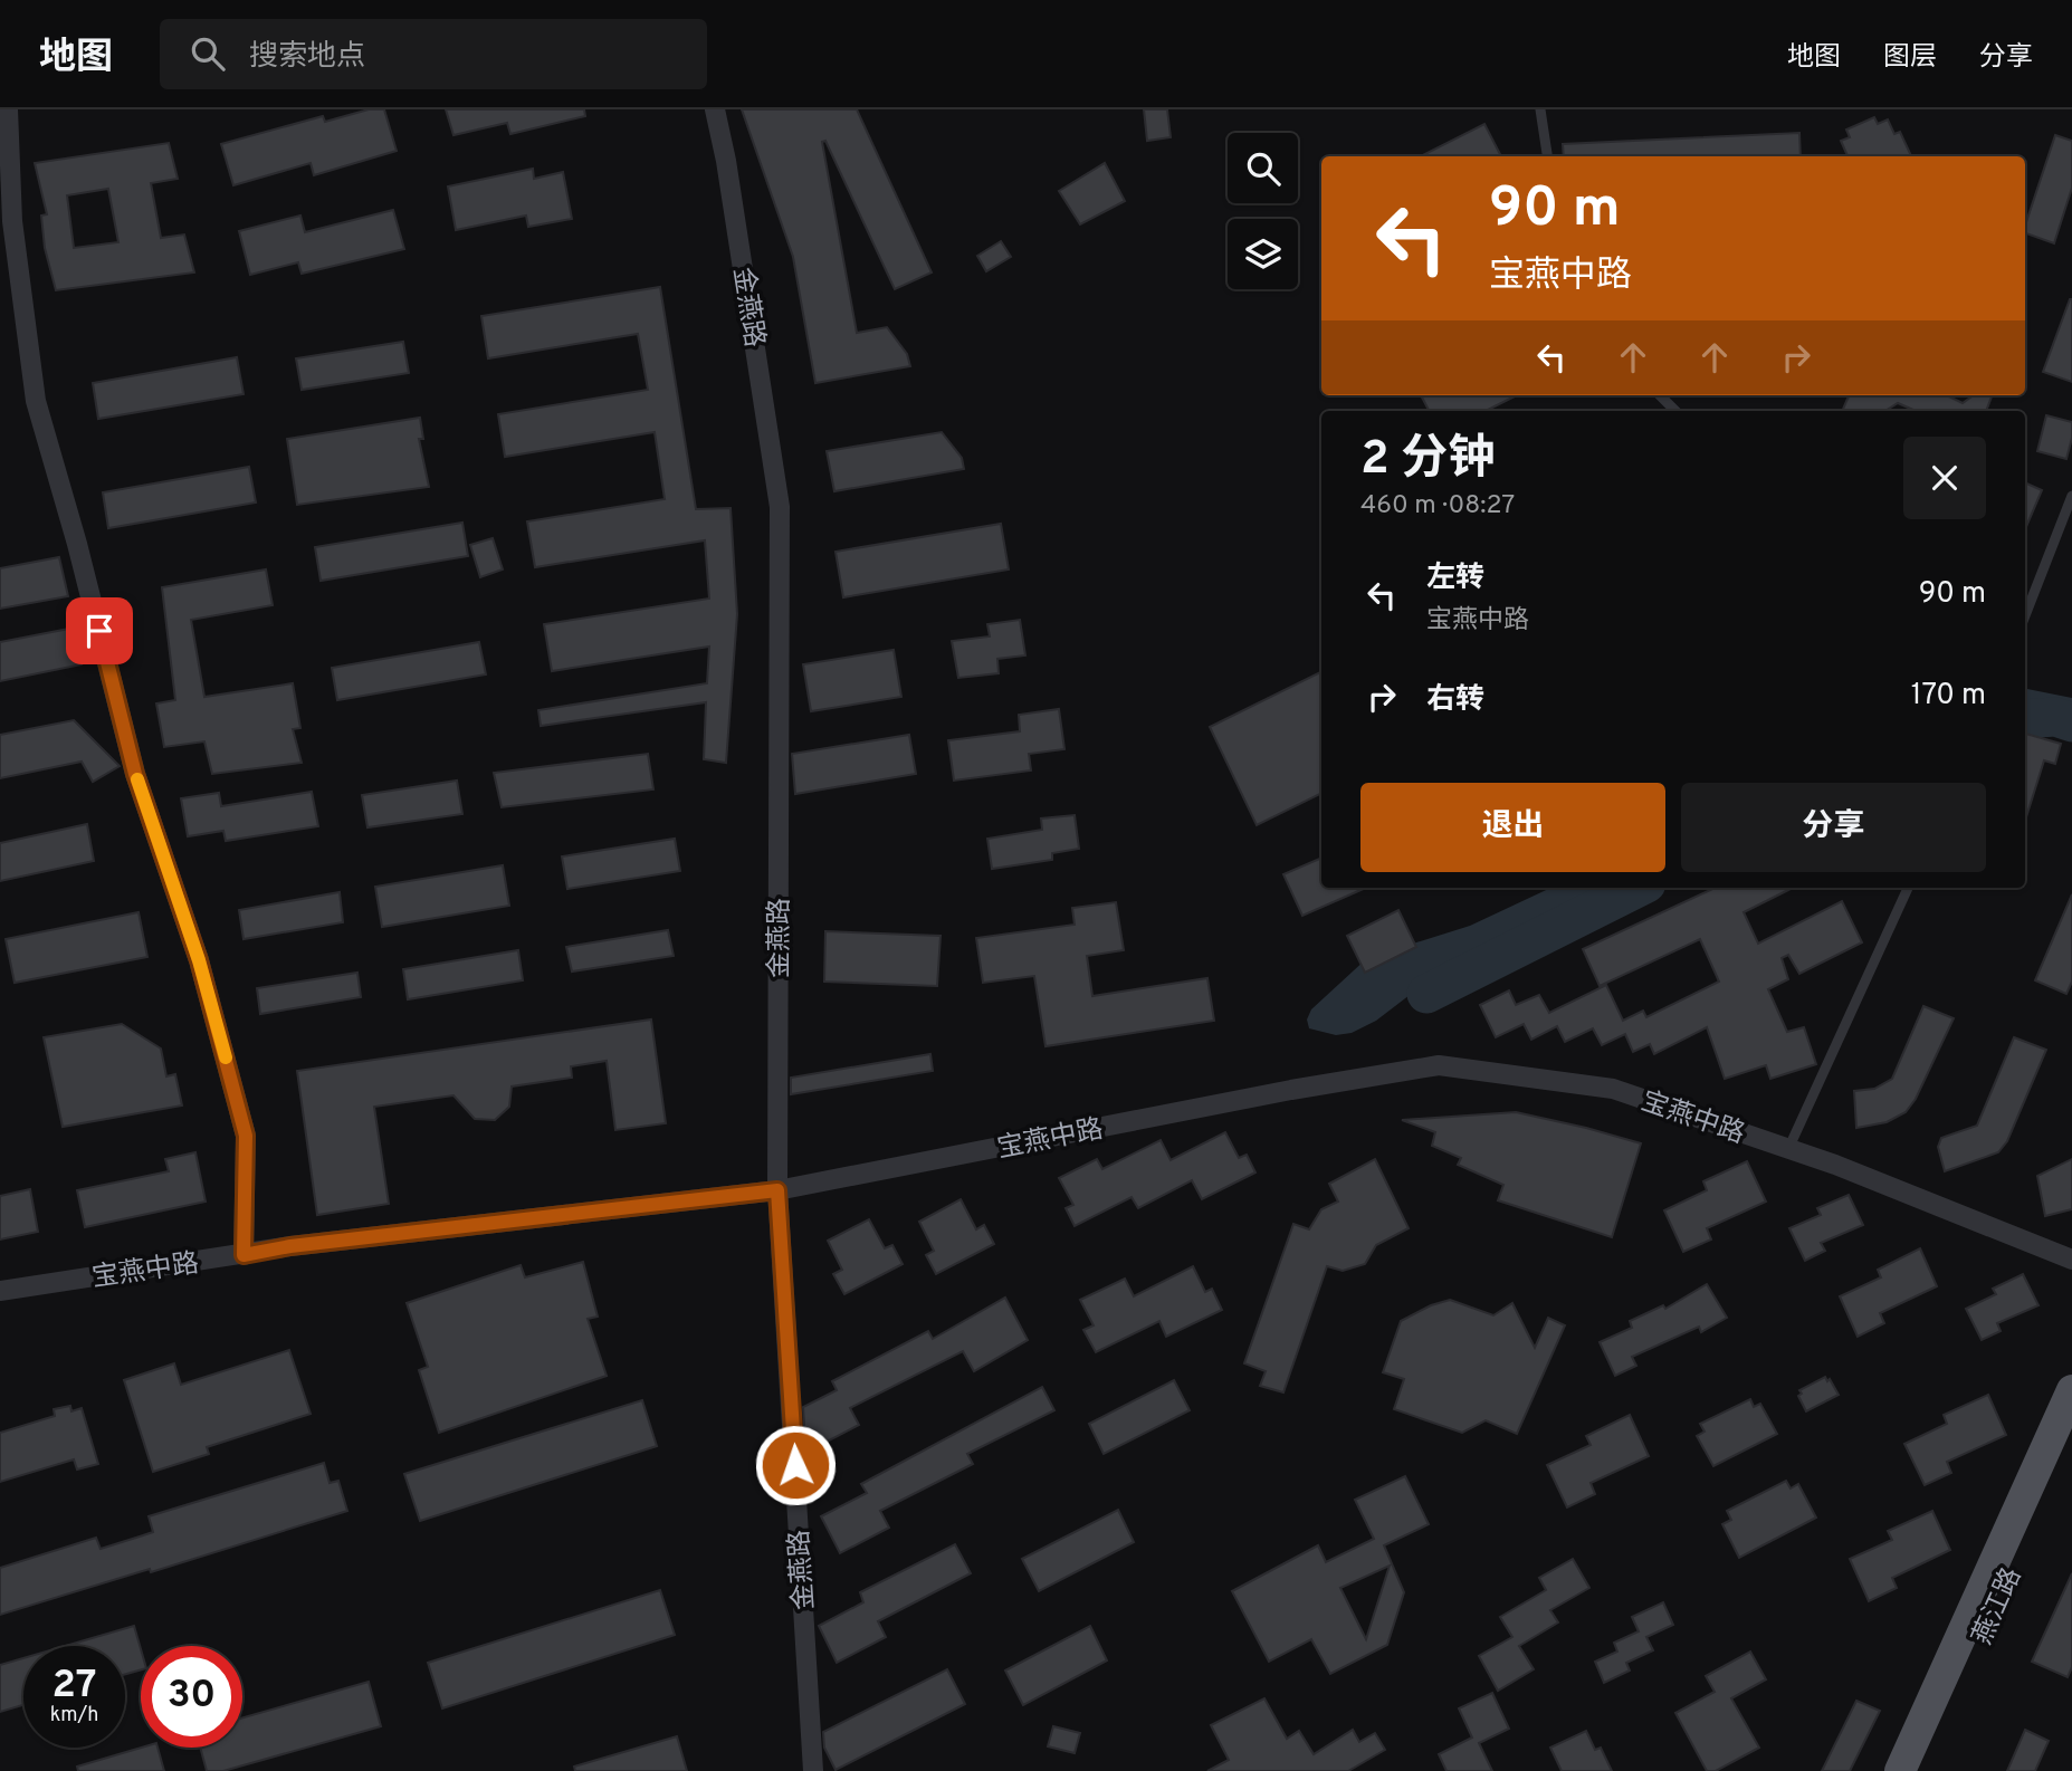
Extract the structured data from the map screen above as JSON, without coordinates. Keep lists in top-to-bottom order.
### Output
{
  "streets": {
    "main road": ["燕江路"],
    "street": ["金燕路", "宝燕中路"]
  },
  "crossings": [
    ["金燕路", "宝燕中路"]
  ],
  "page": {
    "header": "地图",
    "search": "搜索地点",
    "nav": ["地图", "图层", "分享"],
    "turn": ["90 m", "宝燕中路"],
    "heading": ["2 分钟", "460 m · 08:27"],
    "list": [
      {
        "name": "左转",
        "note": "宝燕中路",
        "value": "90 m"
      },
      {
        "name": "右转",
        "value": "170 m"
      }
    ],
    "buttons": ["退出", "分享"],
    "speed": "27 km/h",
    "limit": "30"
  }
}
